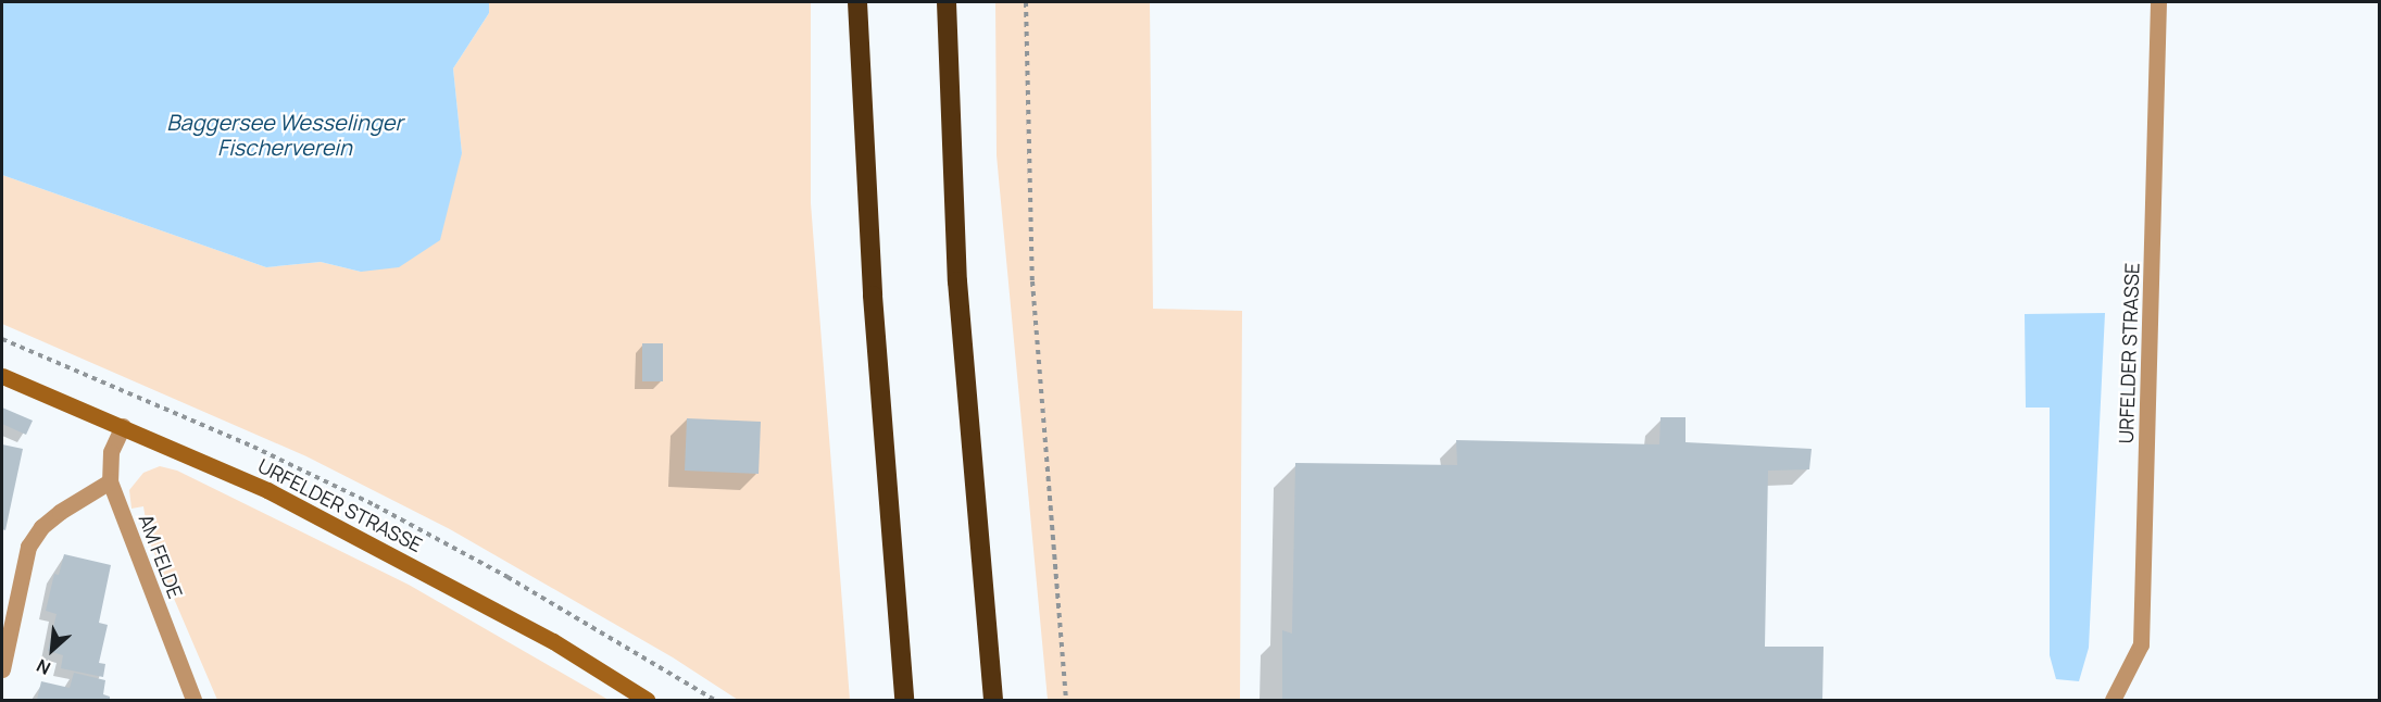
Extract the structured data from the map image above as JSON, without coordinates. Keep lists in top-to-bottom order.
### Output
{
  "streets": {
    "main road": ["URFELDER STRASSE"],
    "street": ["AM FELDE"]
  },
  "crossings": [
    ["URFELDER STRASSE", "AM FELDE"]
  ],
  "water": ["Baggersee Wesselinger Fischerverein"],
  "north": "bottom left"
}
